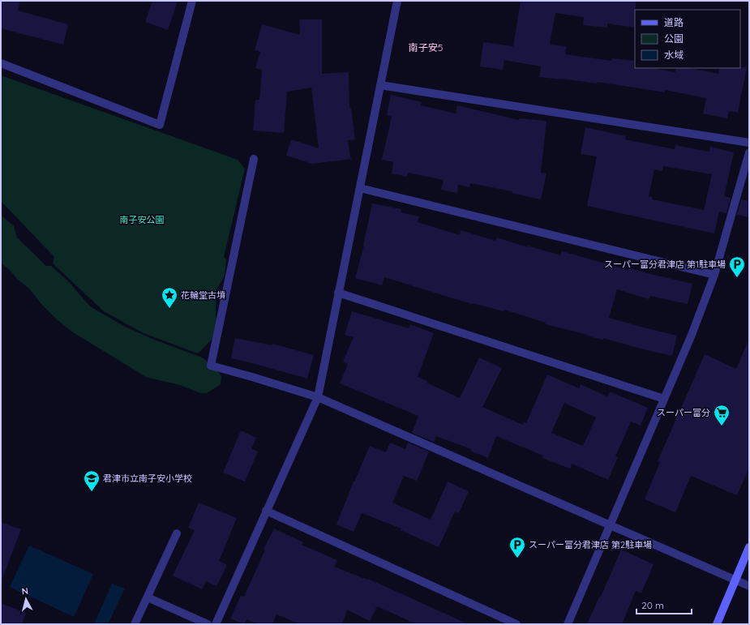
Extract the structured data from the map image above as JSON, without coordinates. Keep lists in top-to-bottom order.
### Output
{
  "districts": ["南子安5"],
  "parks": ["南子安公園"],
  "places": {
    "parking": ["スーパー富分君津店 第1駐車場", "スーパー富分君津店 第2駐車場"],
    "place": ["花輪堂古墳"],
    "supermarket": ["スーパー富分"],
    "school or university": ["君津市立南子安小学校"]
  },
  "legend": ["道路", "公園", "水域"],
  "scale_bar": "20 m",
  "north": "top"
}
